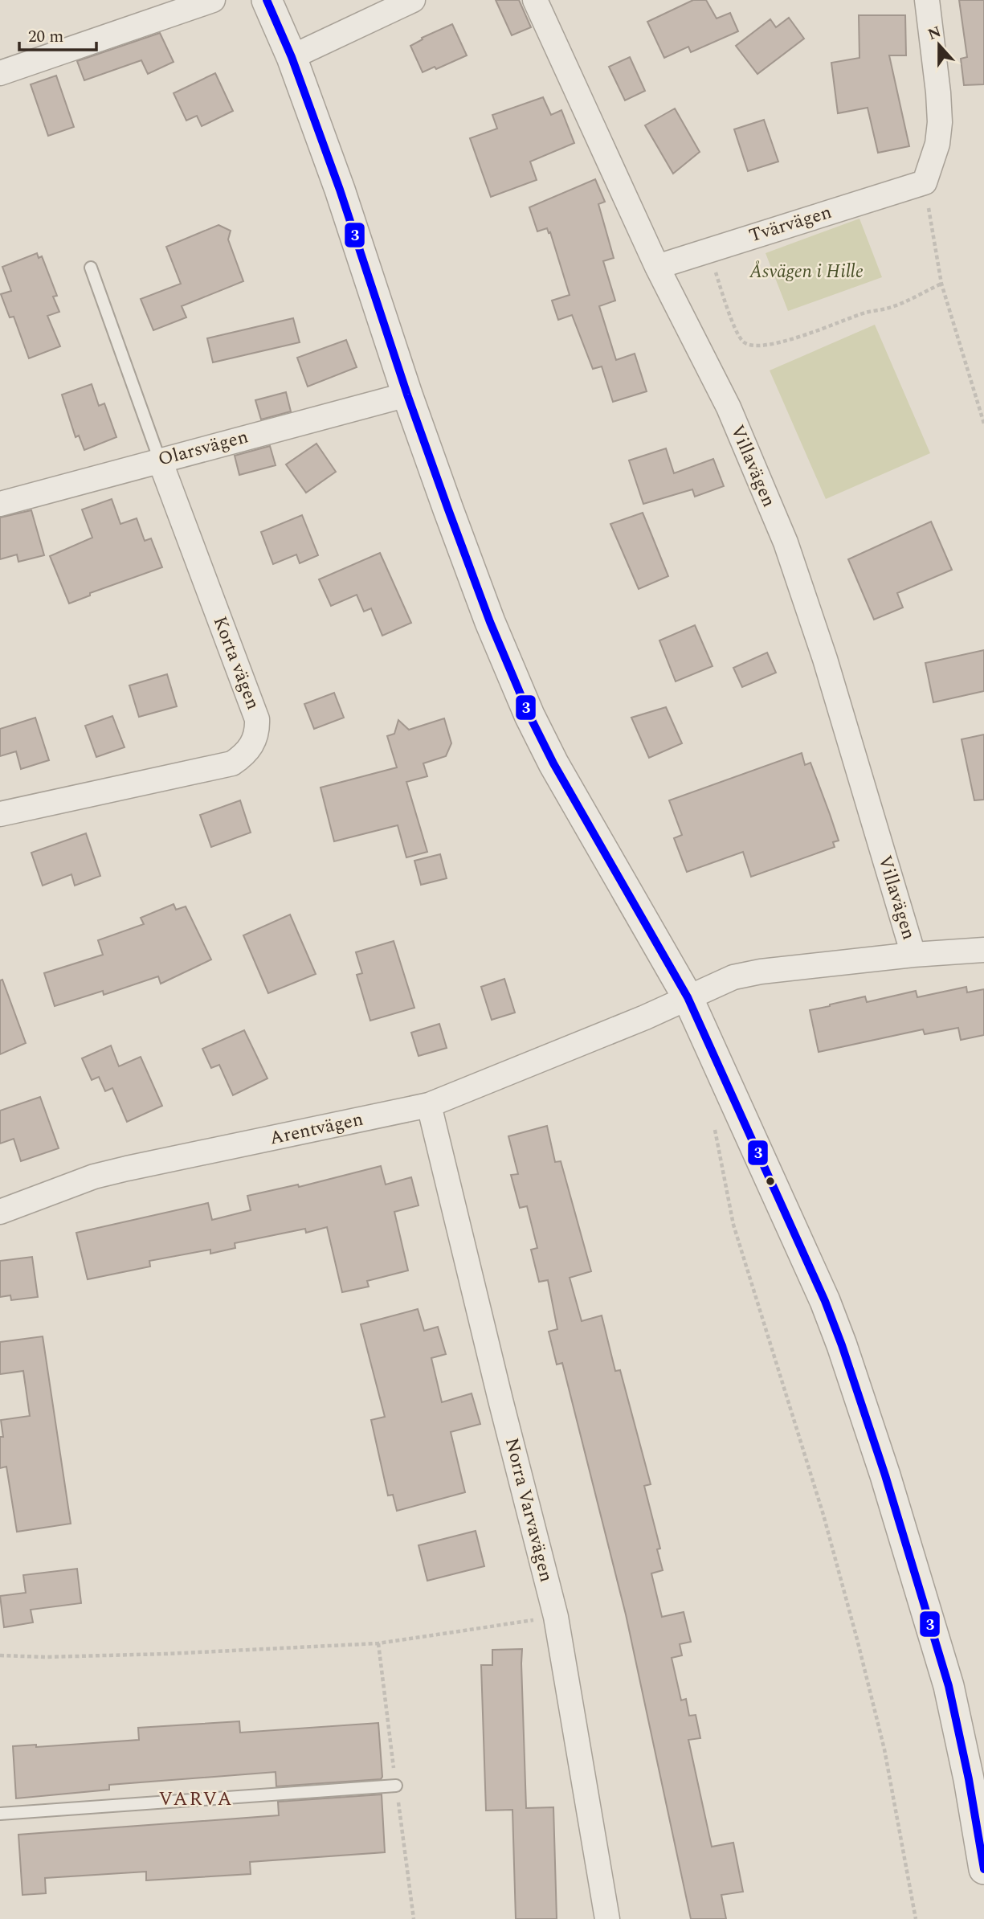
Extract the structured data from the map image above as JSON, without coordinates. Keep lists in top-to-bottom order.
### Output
{
  "streets": {
    "street": [
      "Tvärvägen",
      "Olarsvägen",
      "Villavägen",
      "Korta vägen",
      "Arentvägen",
      "Norra Varvavägen"
    ]
  },
  "crossings": [
    ["Tvärvägen", "Villavägen"],
    ["Olarsvägen", "Korta vägen"],
    ["Villavägen", "Arentvägen"],
    ["Arentvägen", "Norra Varvavägen"]
  ],
  "districts": ["VARVA"],
  "parks": ["Åsvägen i Hille"],
  "lines": ["transit line 3"],
  "scale_bar": "20 m",
  "north": "top"
}
